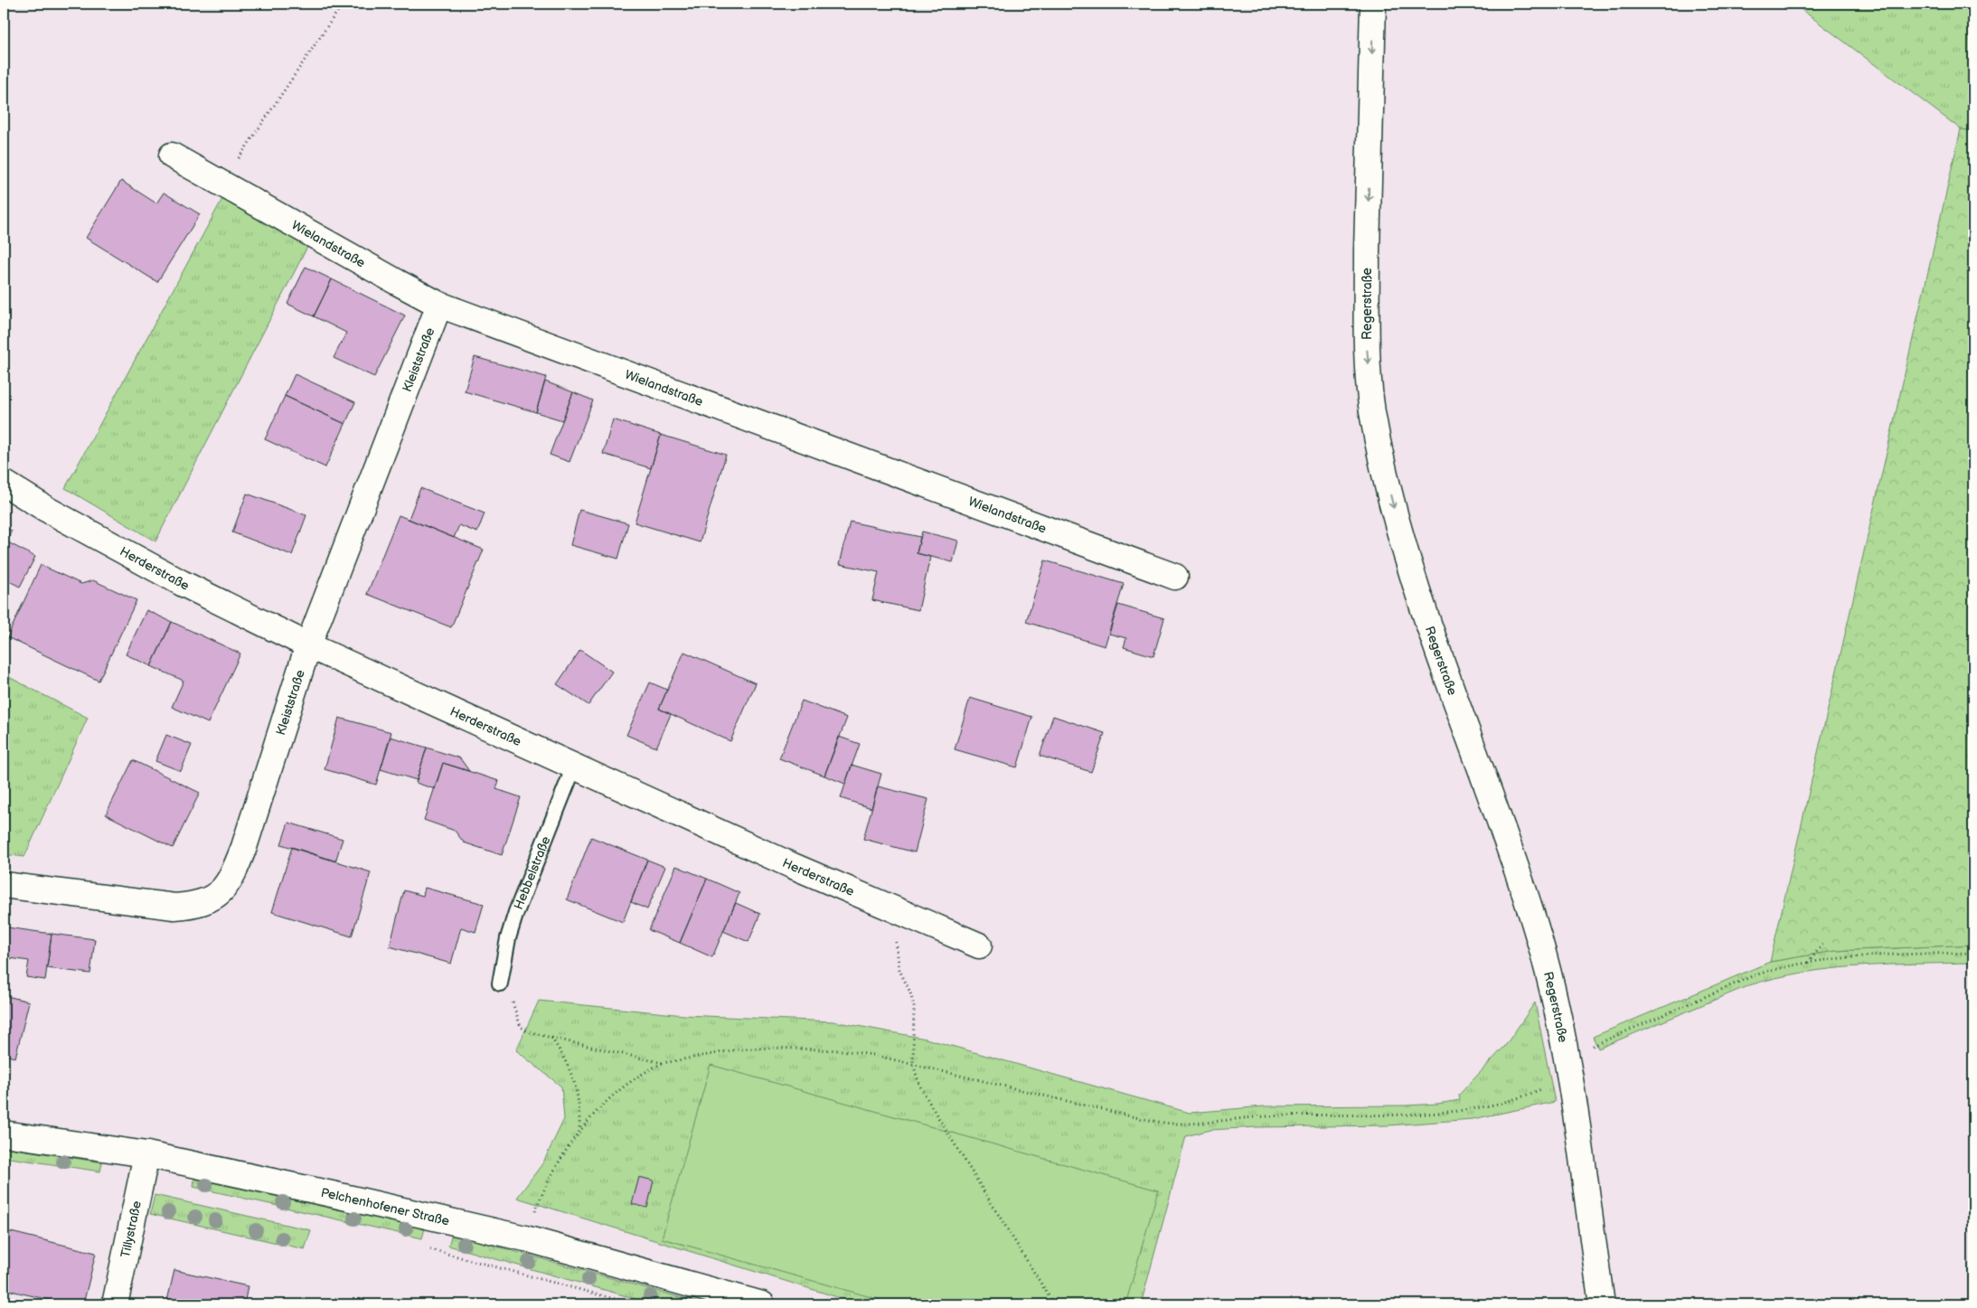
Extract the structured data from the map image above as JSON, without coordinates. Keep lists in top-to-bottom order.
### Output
{
  "streets": {
    "street": [
      "Wielandstraße",
      "Regerstraße",
      "Kleiststraße",
      "Herderstraße",
      "Pelchenhofener Straße",
      "Tillystraße"
    ],
    "lane": ["Hebbelstraße"]
  },
  "crossings": [
    ["Wielandstraße", "Kleiststraße"],
    ["Kleiststraße", "Herderstraße"],
    ["Herderstraße", "Hebbelstraße"],
    ["Pelchenhofener Straße", "Tillystraße"]
  ],
  "one_way": ["Regerstraße"]
}
